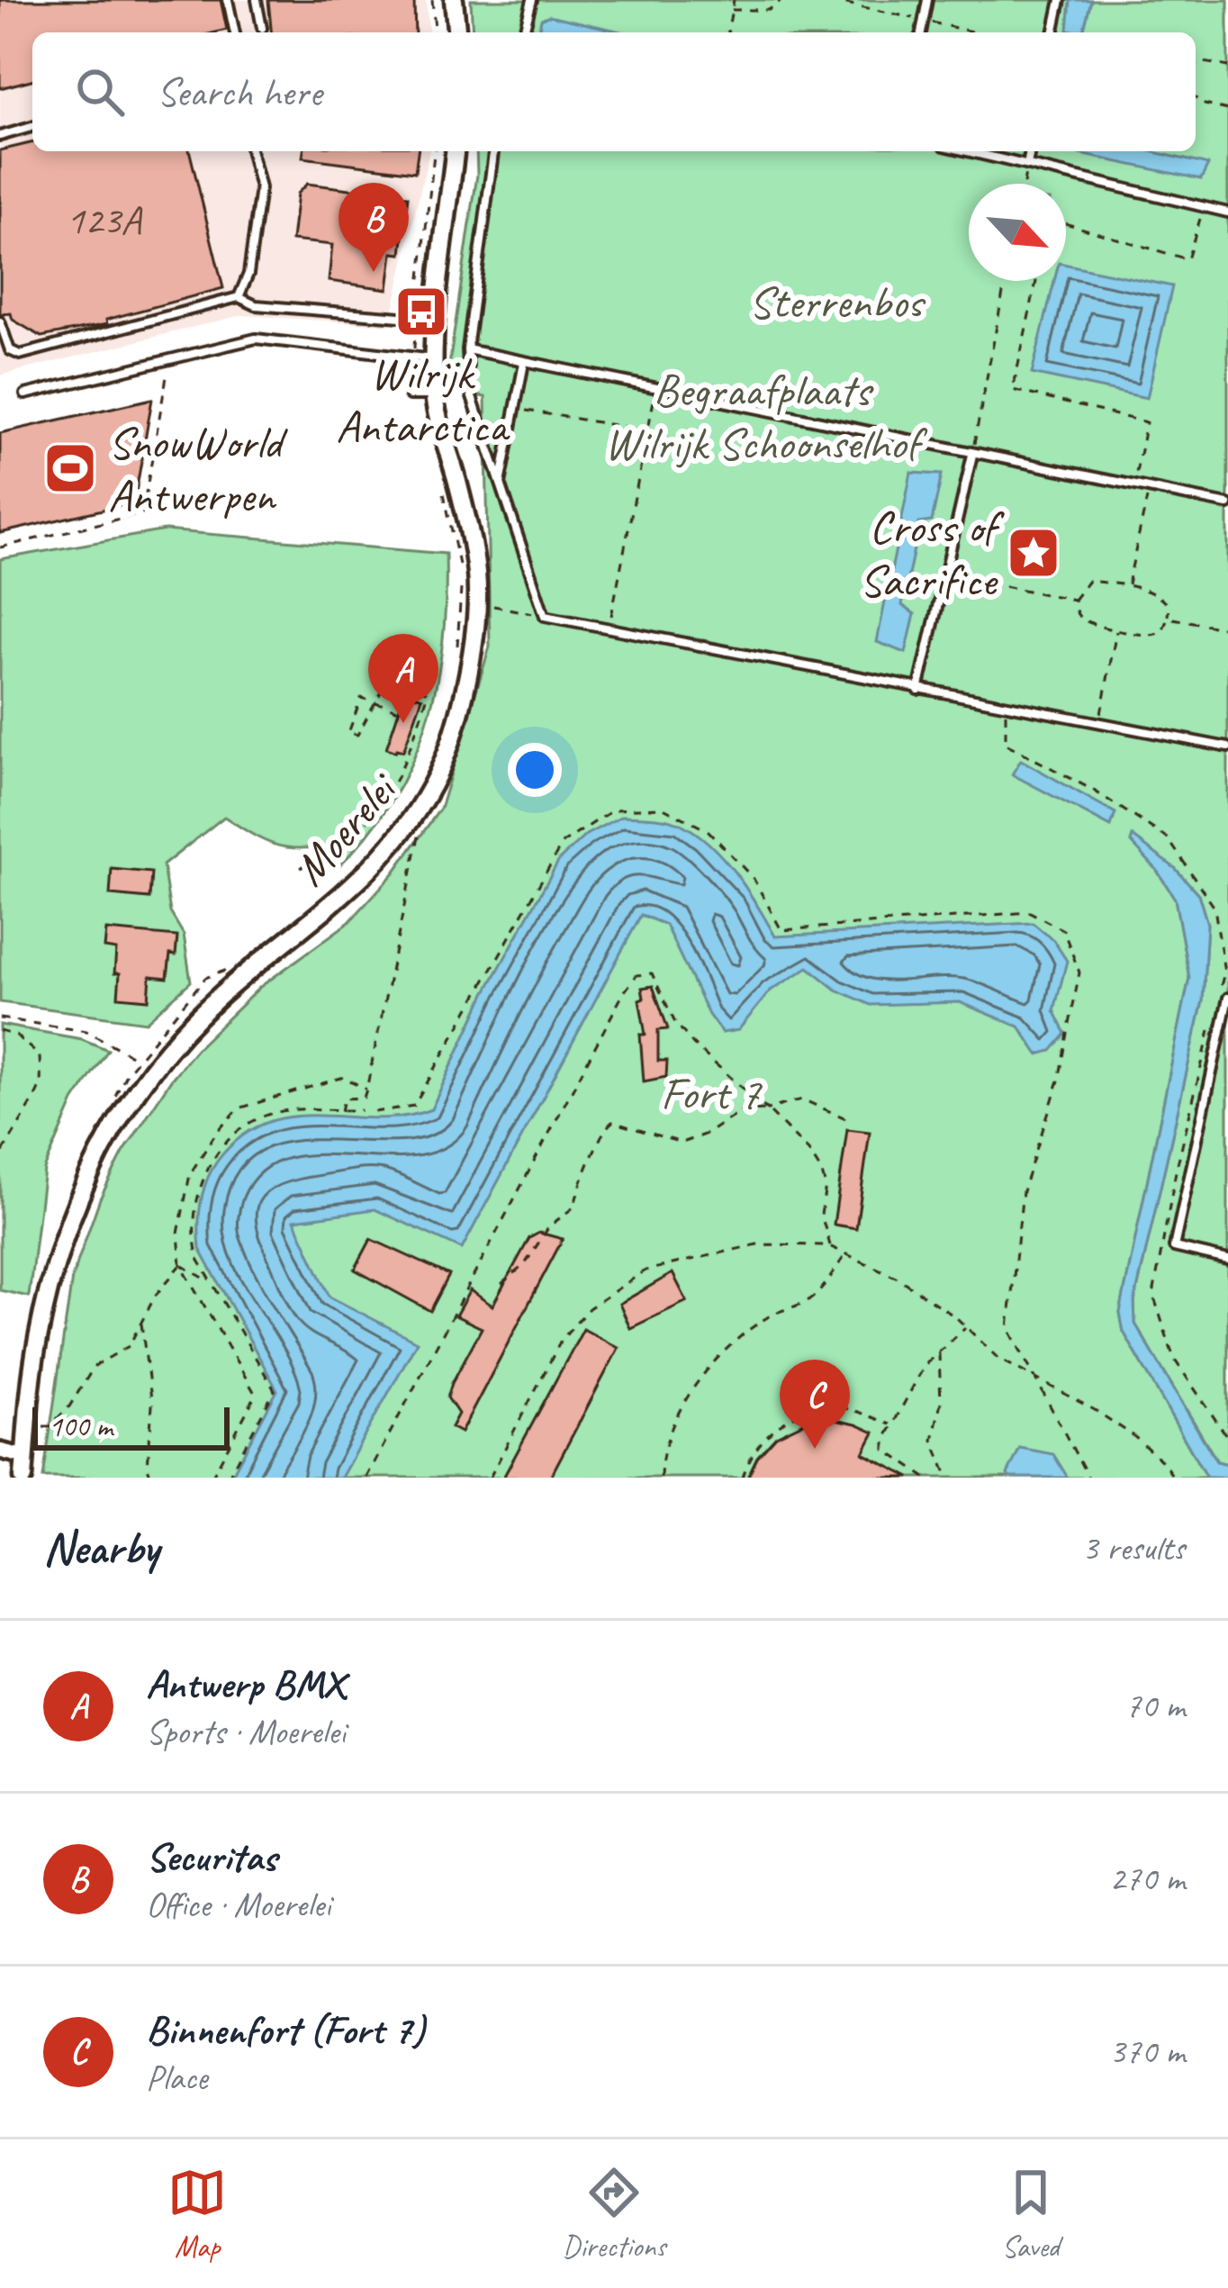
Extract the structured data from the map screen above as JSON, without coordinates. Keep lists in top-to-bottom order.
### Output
{
  "streets": {
    "street": ["Moerelei"]
  },
  "parks": ["Sterrenbos", "Begraafplaats Wilrijk Schoonselhof", "Fort 7"],
  "places": {
    "bus stop": ["Wilrijk Antarctica"],
    "sports": ["SnowWorld Antwerpen"],
    "place": ["Cross of Sacrifice"]
  },
  "house_numbers": ["123A"],
  "scale_bar": "100 m",
  "north": "bottom right",
  "page": {
    "search": "Search here",
    "pins": ["B", "A", "C"],
    "scale": "100 m",
    "heading": ["Nearby", "3 results"],
    "list": [
      {
        "mark": "A",
        "name": "Antwerp BMX",
        "note": "Sports · Moerelei",
        "value": "70 m"
      },
      {
        "mark": "B",
        "name": "Securitas",
        "note": "Office · Moerelei",
        "value": "270 m"
      },
      {
        "mark": "C",
        "name": "Binnenfort (Fort 7)",
        "note": "Place",
        "value": "370 m"
      }
    ],
    "nav": ["Map", "Directions", "Saved"]
  }
}
